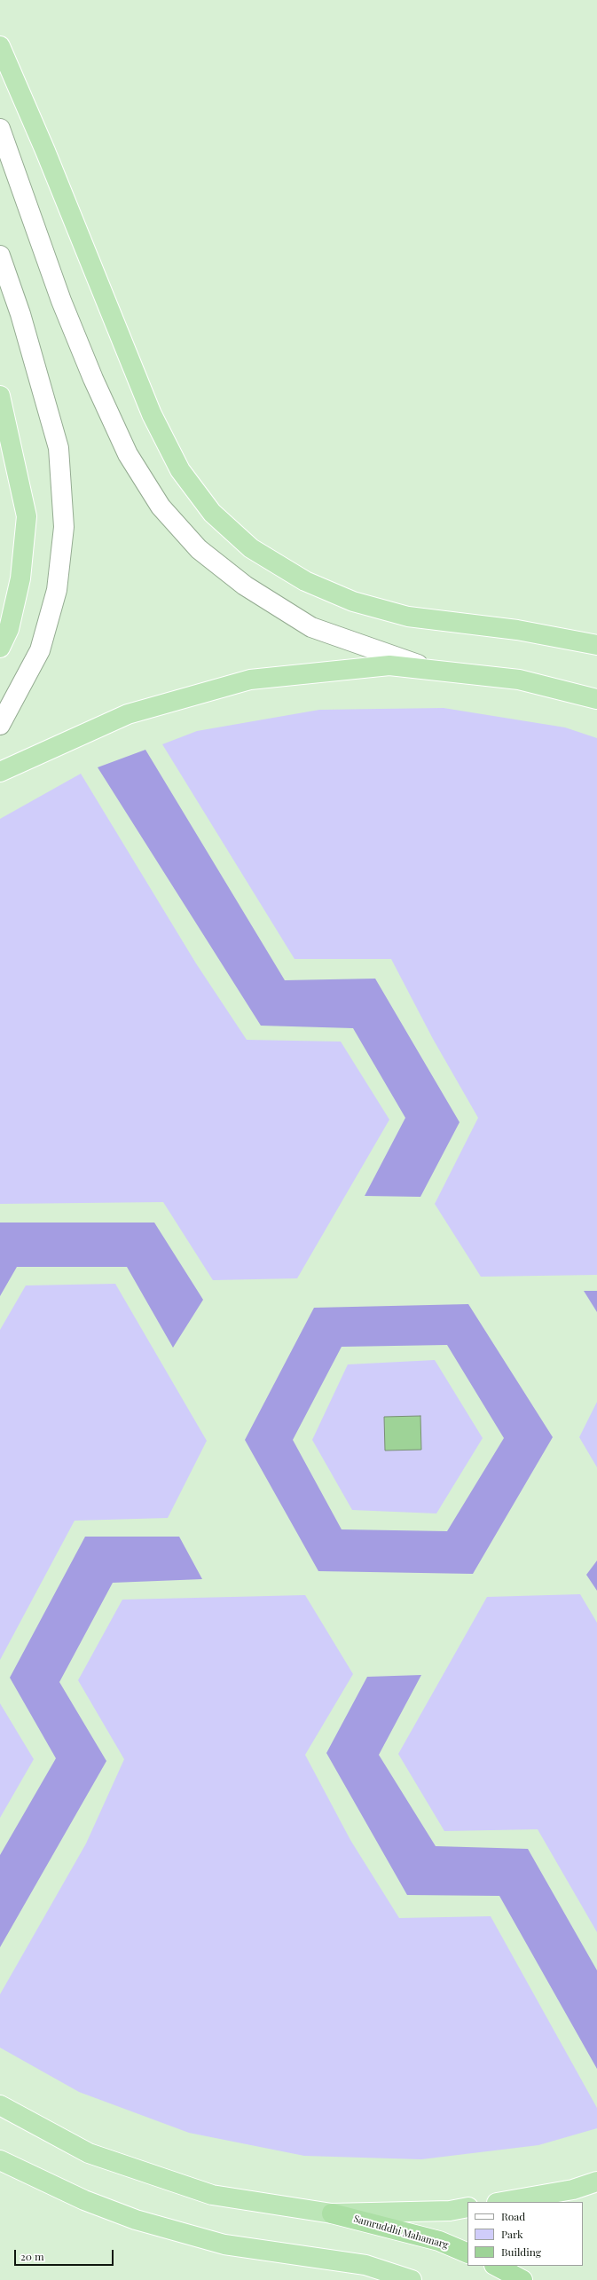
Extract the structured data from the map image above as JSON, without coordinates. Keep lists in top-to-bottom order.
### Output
{
  "streets": {
    "highway": ["Samruddhi Mahamarg"]
  },
  "legend": ["Road", "Park", "Building"],
  "scale_bar": "20 m"
}
